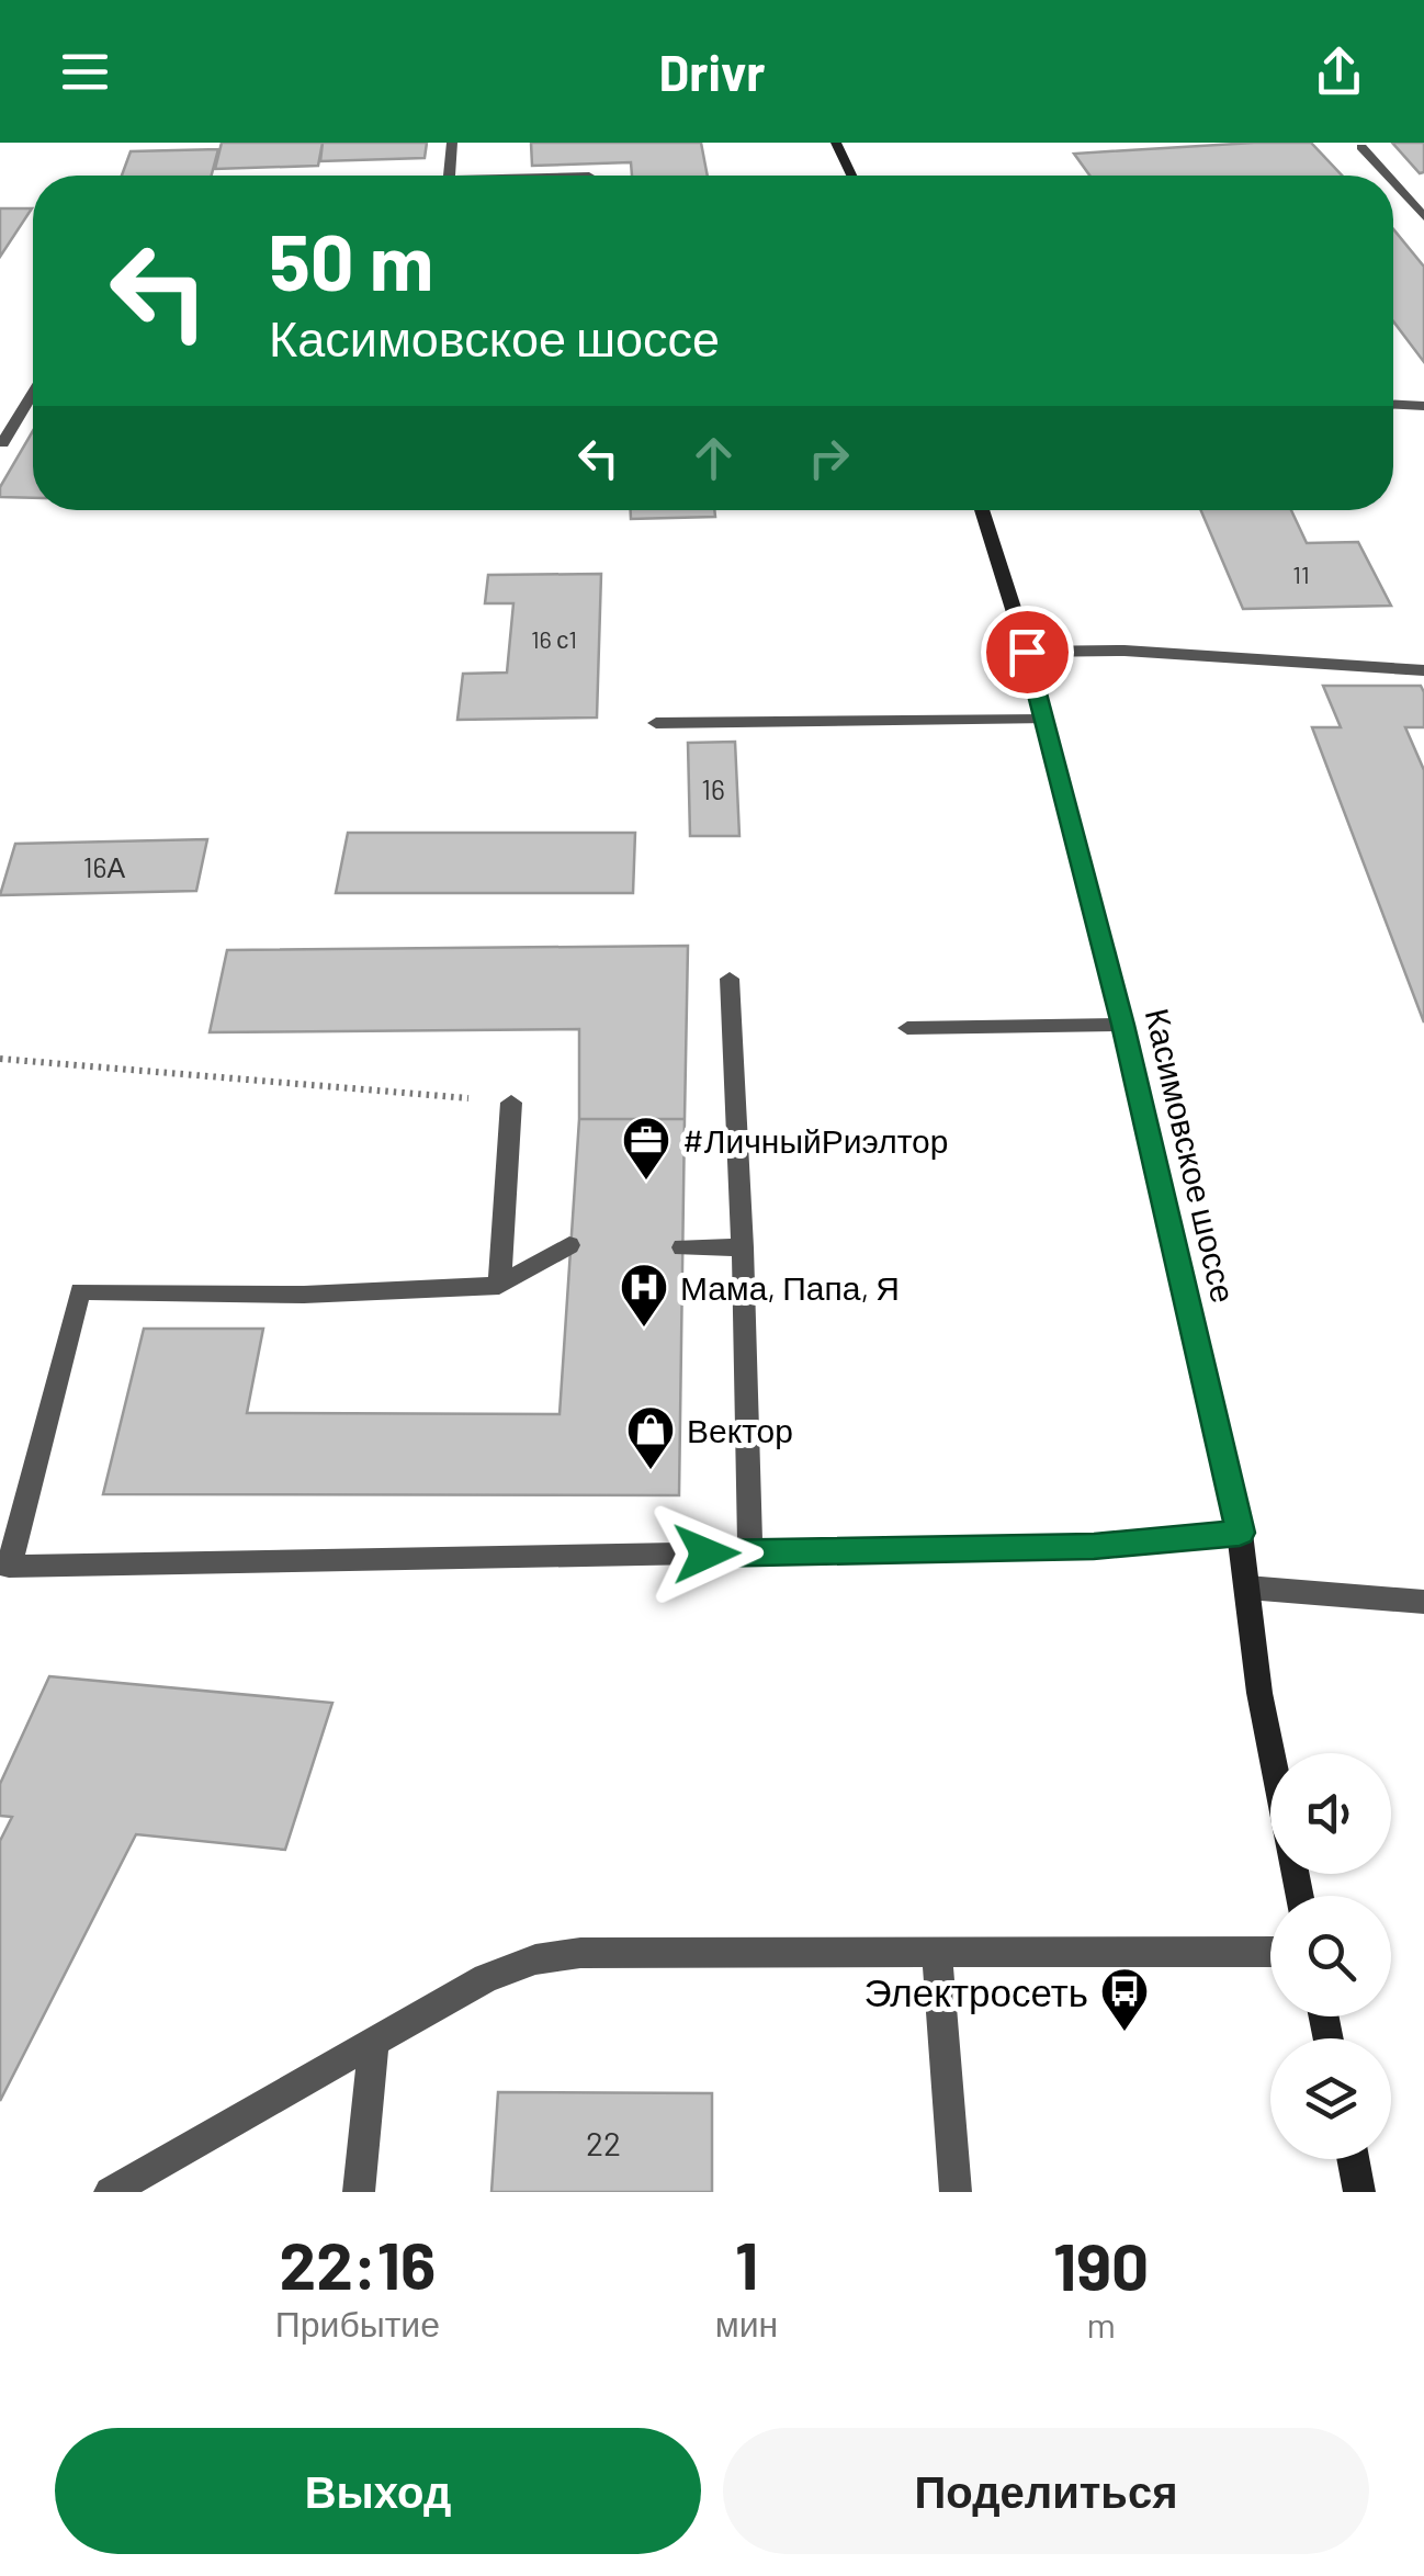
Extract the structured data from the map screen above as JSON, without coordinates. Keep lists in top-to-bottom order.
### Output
{
  "streets": {
    "main road": ["Касимовское шоссе"]
  },
  "places": {
    "office": ["#ЛичныйРиэлтор"],
    "hospital": ["Мама, Папа, Я"],
    "shop": ["Вектор"],
    "bus stop": ["Электросеть"]
  },
  "house_numbers": [
    "11",
    "16 с1",
    "16",
    "16А",
    "22"
  ],
  "page": {
    "header": "Drivr",
    "turn": ["50 m", "Касимовское шоссе"],
    "eta": [
      "22:16",
      "Прибытие",
      "1",
      "мин",
      "190",
      "m"
    ],
    "buttons": ["Выход", "Поделиться"]
  }
}
